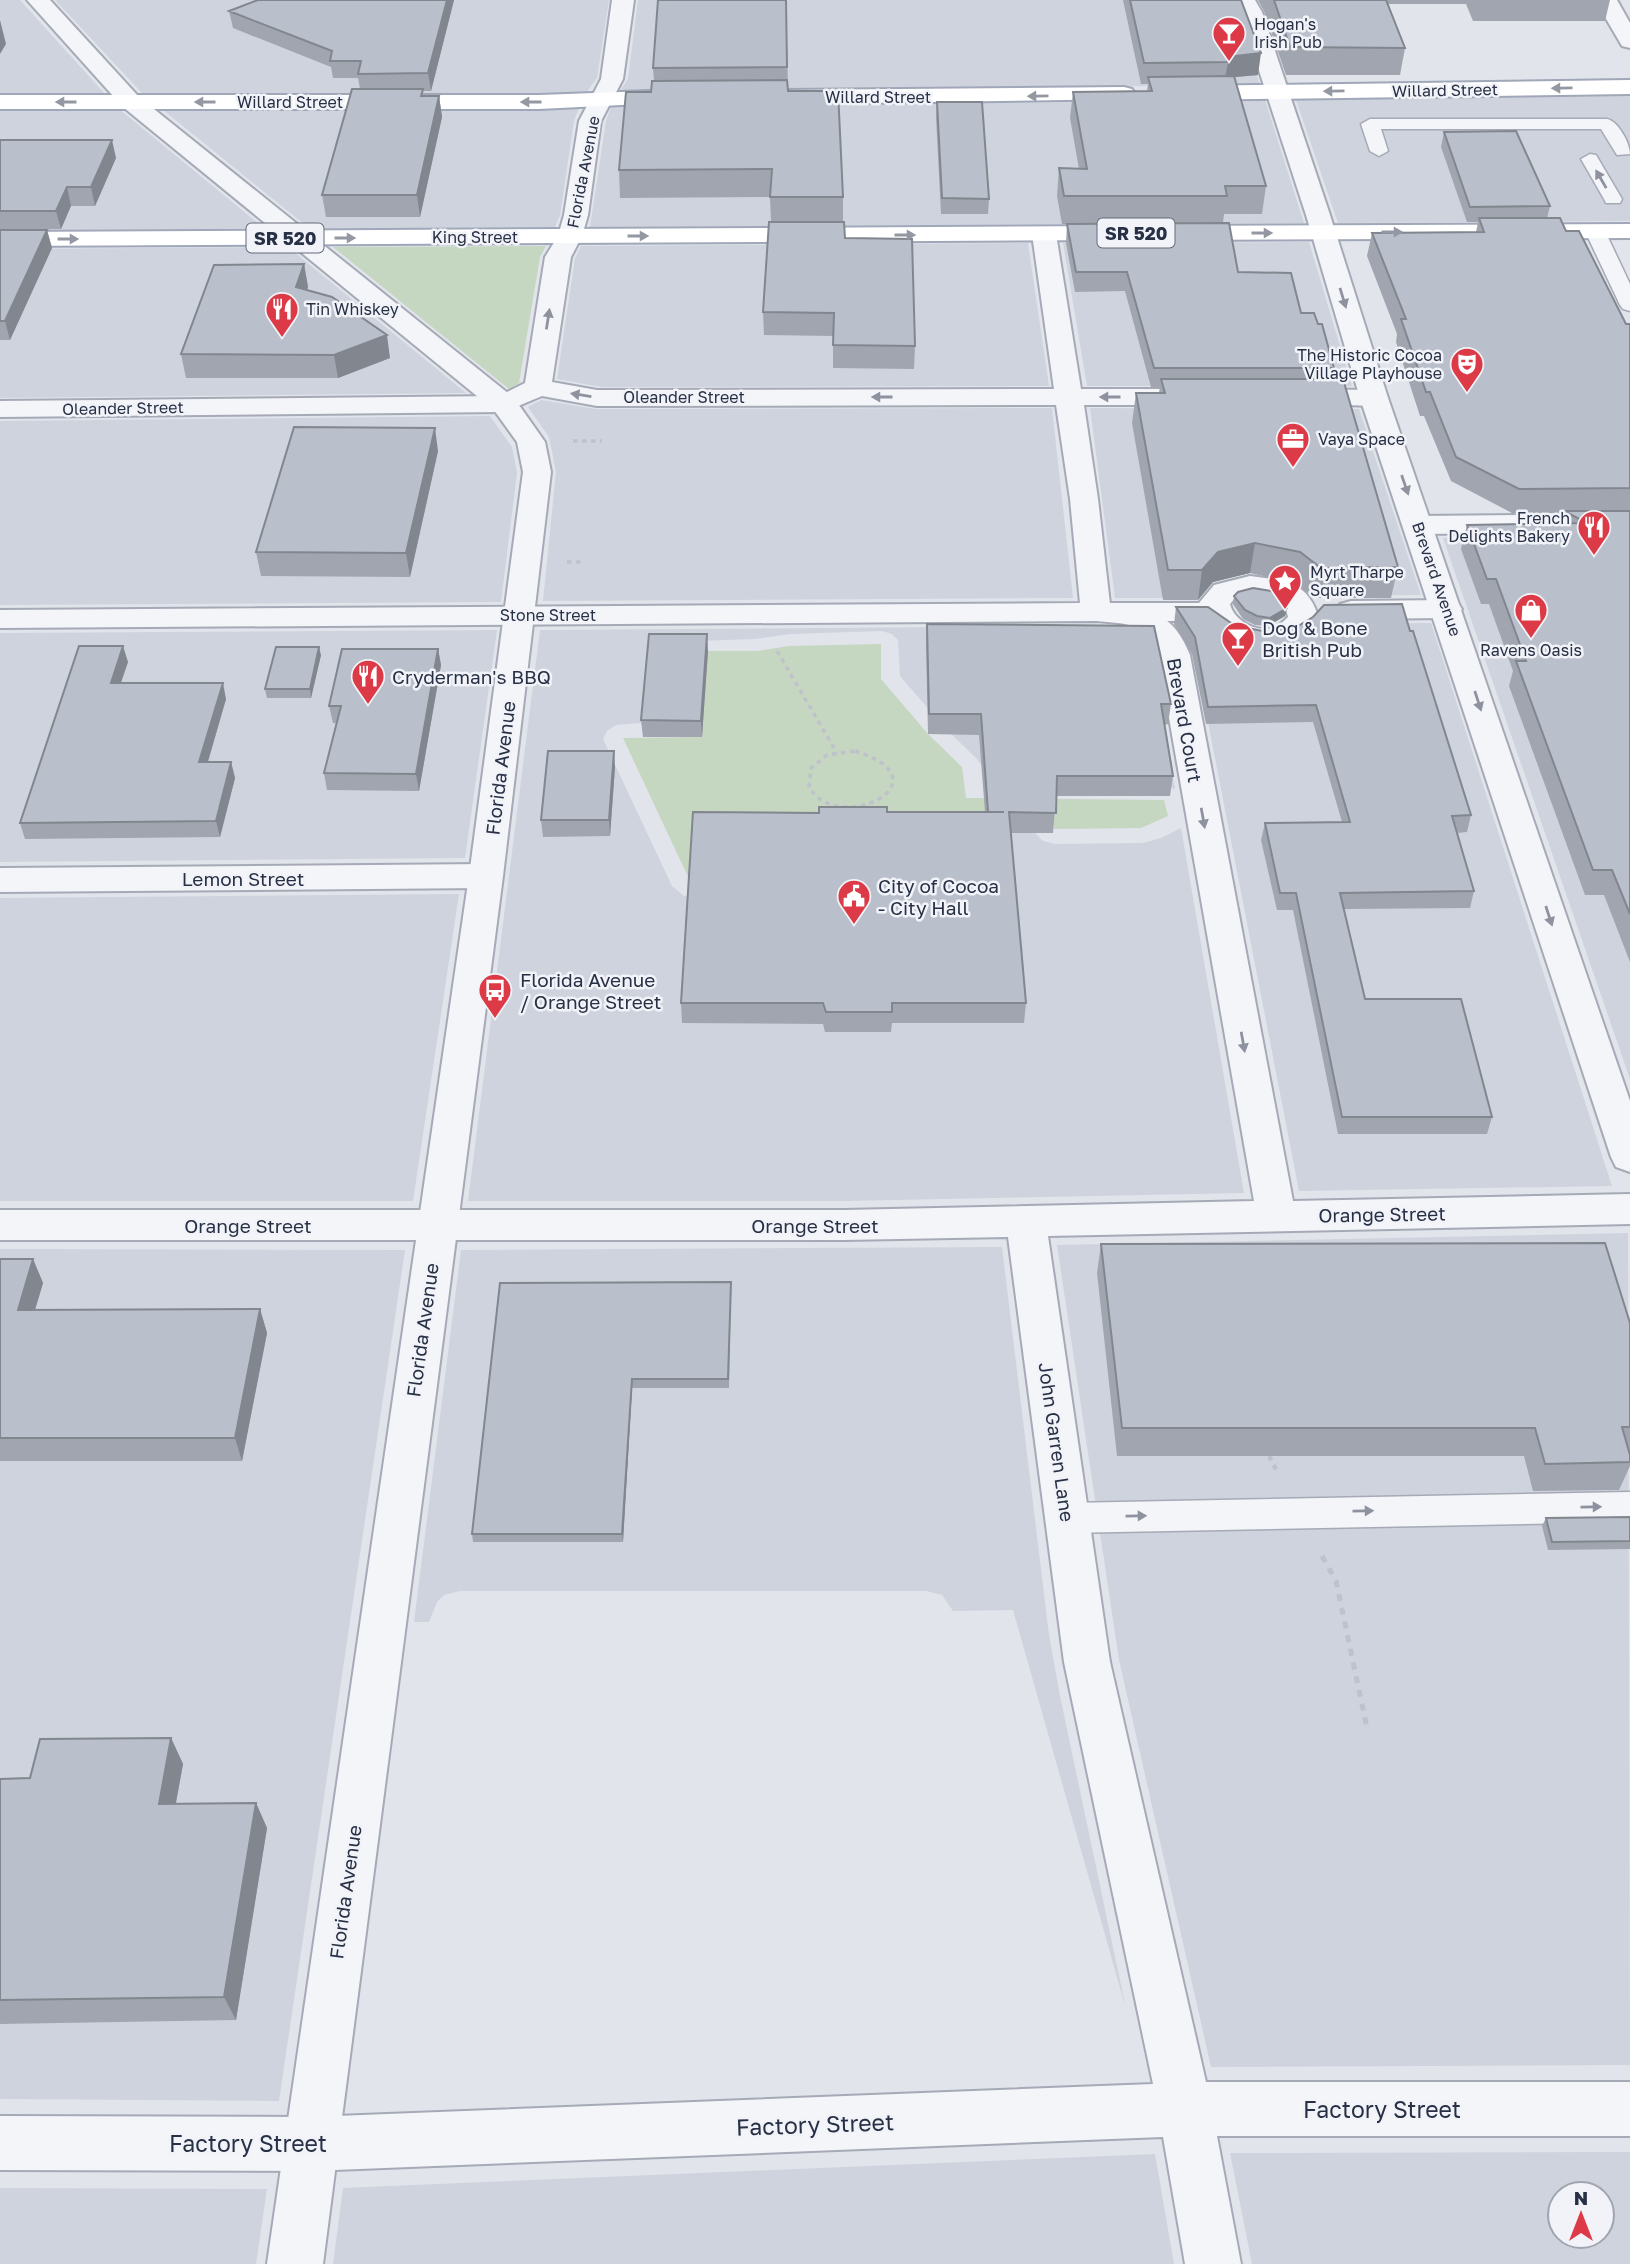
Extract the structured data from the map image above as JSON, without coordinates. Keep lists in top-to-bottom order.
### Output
{
  "streets": {
    "main road": ["Willard Street", "SR 520", "King Street"],
    "street": [
      "Florida Avenue",
      "Oleander Street",
      "Brevard Avenue",
      "Stone Street",
      "Brevard Court",
      "Lemon Street",
      "Orange Street",
      "John Garren Lane",
      "Factory Street"
    ]
  },
  "crossings": [
    ["Willard Street", "Florida Avenue"],
    ["Willard Street", "Brevard Avenue"],
    ["Florida Avenue", "King Street"],
    ["Florida Avenue", "Oleander Street"],
    ["Florida Avenue", "Stone Street"],
    ["Florida Avenue", "Lemon Street"],
    ["Florida Avenue", "Orange Street"],
    ["Florida Avenue", "Factory Street"],
    ["SR 520", "King Street"],
    ["SR 520", "Brevard Avenue"],
    ["Stone Street", "Brevard Court"],
    ["Brevard Court", "Orange Street"],
    ["Orange Street", "John Garren Lane"],
    ["John Garren Lane", "Factory Street"]
  ],
  "one_way": ["King Street", "Oleander Street", "Brevard Court"],
  "places": {
    "bar": ["Hogan's Irish Pub", "Dog & Bone British Pub"],
    "restaurant": ["Tin Whiskey", "French Delights Bakery", "Cryderman's BBQ"],
    "theatre": ["The Historic Cocoa Village Playhouse"],
    "office": ["Vaya Space"],
    "place": ["Myrt Tharpe Square"],
    "shop": ["Ravens Oasis"],
    "public building": ["City of Cocoa - City Hall"],
    "bus stop": ["Florida Avenue / Orange Street"]
  },
  "north": "top"
}
